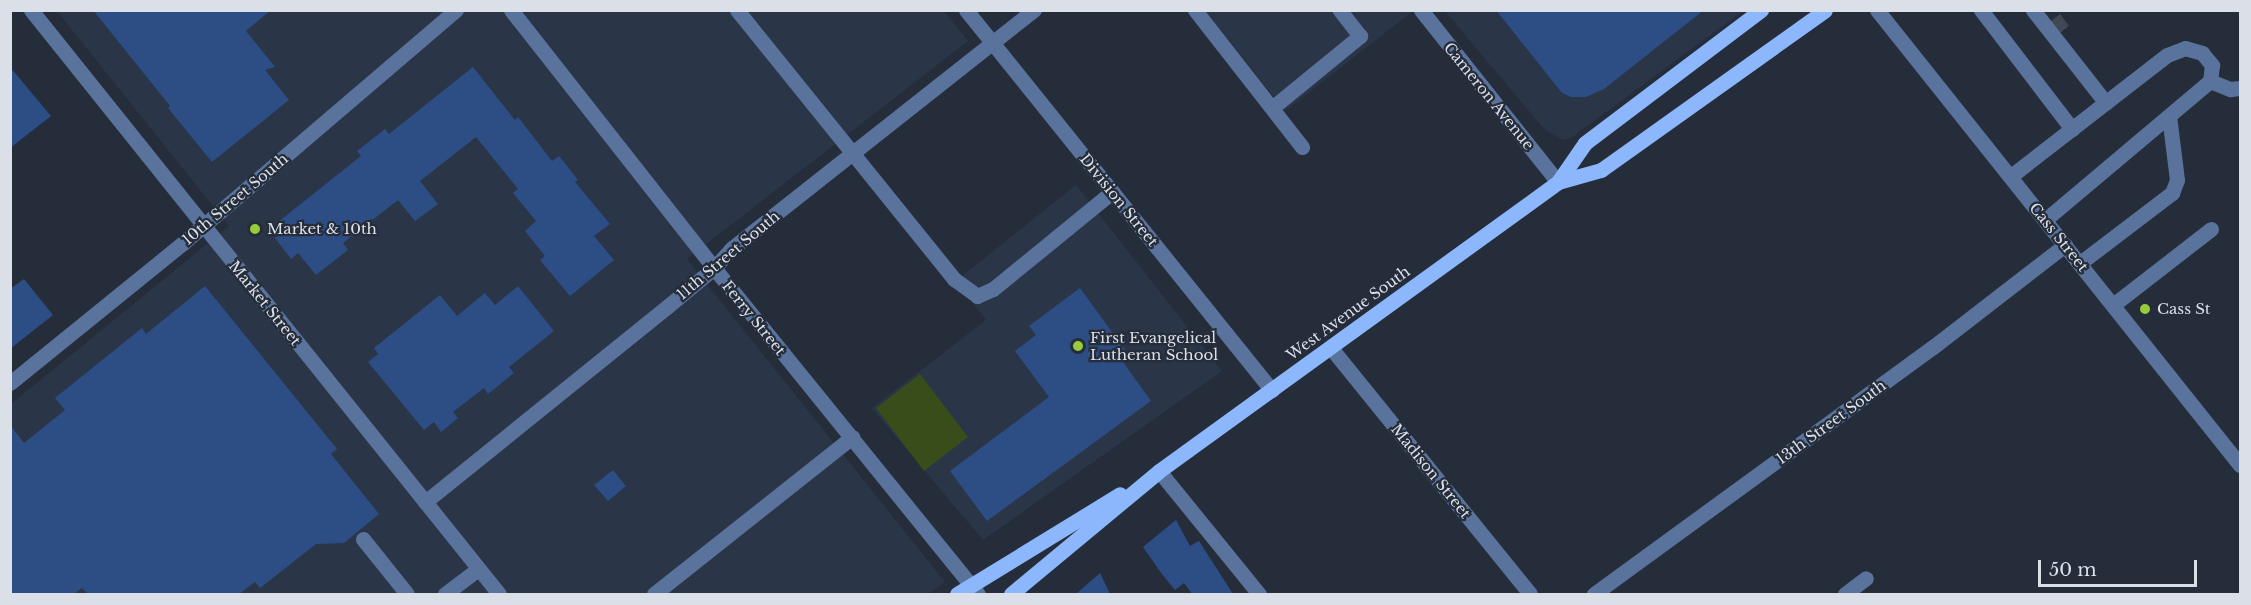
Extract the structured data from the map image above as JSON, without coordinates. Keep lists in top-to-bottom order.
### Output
{
  "streets": {
    "main road": ["West Avenue South"],
    "street": [
      "Cameron Avenue",
      "10th Street South",
      "Division Street",
      "Cass Street",
      "11th Street South",
      "Market Street",
      "Ferry Street",
      "13th Street South",
      "Madison Street"
    ]
  },
  "crossings": [
    ["Cameron Avenue", "West Avenue South"],
    ["10th Street South", "Market Street"],
    ["Division Street", "11th Street South"],
    ["Division Street", "West Avenue South"],
    ["Cass Street", "13th Street South"],
    ["11th Street South", "Market Street"],
    ["11th Street South", "Ferry Street"],
    ["West Avenue South", "Ferry Street"],
    ["West Avenue South", "Madison Street"]
  ],
  "places": ["Market & 10th", "Cass St", "First Evangelical Lutheran School"],
  "scale_bar": "50 m"
}
